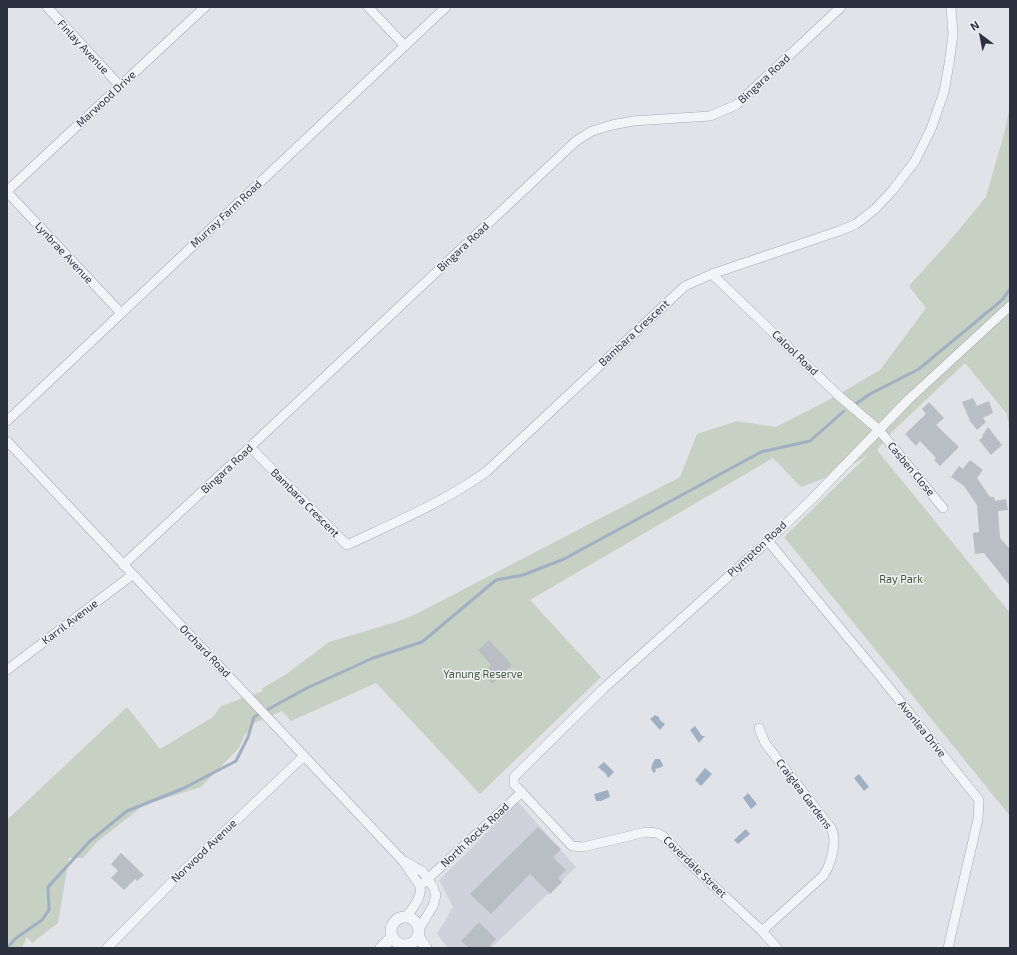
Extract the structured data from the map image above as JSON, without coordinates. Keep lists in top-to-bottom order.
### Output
{
  "streets": {
    "street": [
      "Finlay Avenue",
      "Bingara Road",
      "Marwood Drive",
      "Murray Farm Road",
      "Lynbrae Avenue",
      "Bambara Crescent",
      "Calool Road",
      "Casben Close",
      "Plympton Road",
      "Karril Avenue",
      "Orchard Road",
      "Avonlea Drive",
      "Craiglea Gardens",
      "North Rocks Road",
      "Norwood Avenue",
      "Coverdale Street"
    ]
  },
  "crossings": [
    ["Finlay Avenue", "Marwood Drive"],
    ["Bingara Road", "Bambara Crescent"],
    ["Bingara Road", "Orchard Road"],
    ["Marwood Drive", "Lynbrae Avenue"],
    ["Murray Farm Road", "Lynbrae Avenue"],
    ["Bambara Crescent", "Calool Road"],
    ["Calool Road", "Casben Close"],
    ["Calool Road", "Plympton Road"],
    ["Casben Close", "Plympton Road"],
    ["Plympton Road", "Avonlea Drive"],
    ["Plympton Road", "North Rocks Road"],
    ["Plympton Road", "Coverdale Street"],
    ["Karril Avenue", "Orchard Road"],
    ["Orchard Road", "North Rocks Road"],
    ["Orchard Road", "Norwood Avenue"],
    ["Craiglea Gardens", "Coverdale Street"],
    ["North Rocks Road", "Coverdale Street"]
  ],
  "parks": ["Ray Park", "Yanung Reserve"],
  "north": "top left"
}
